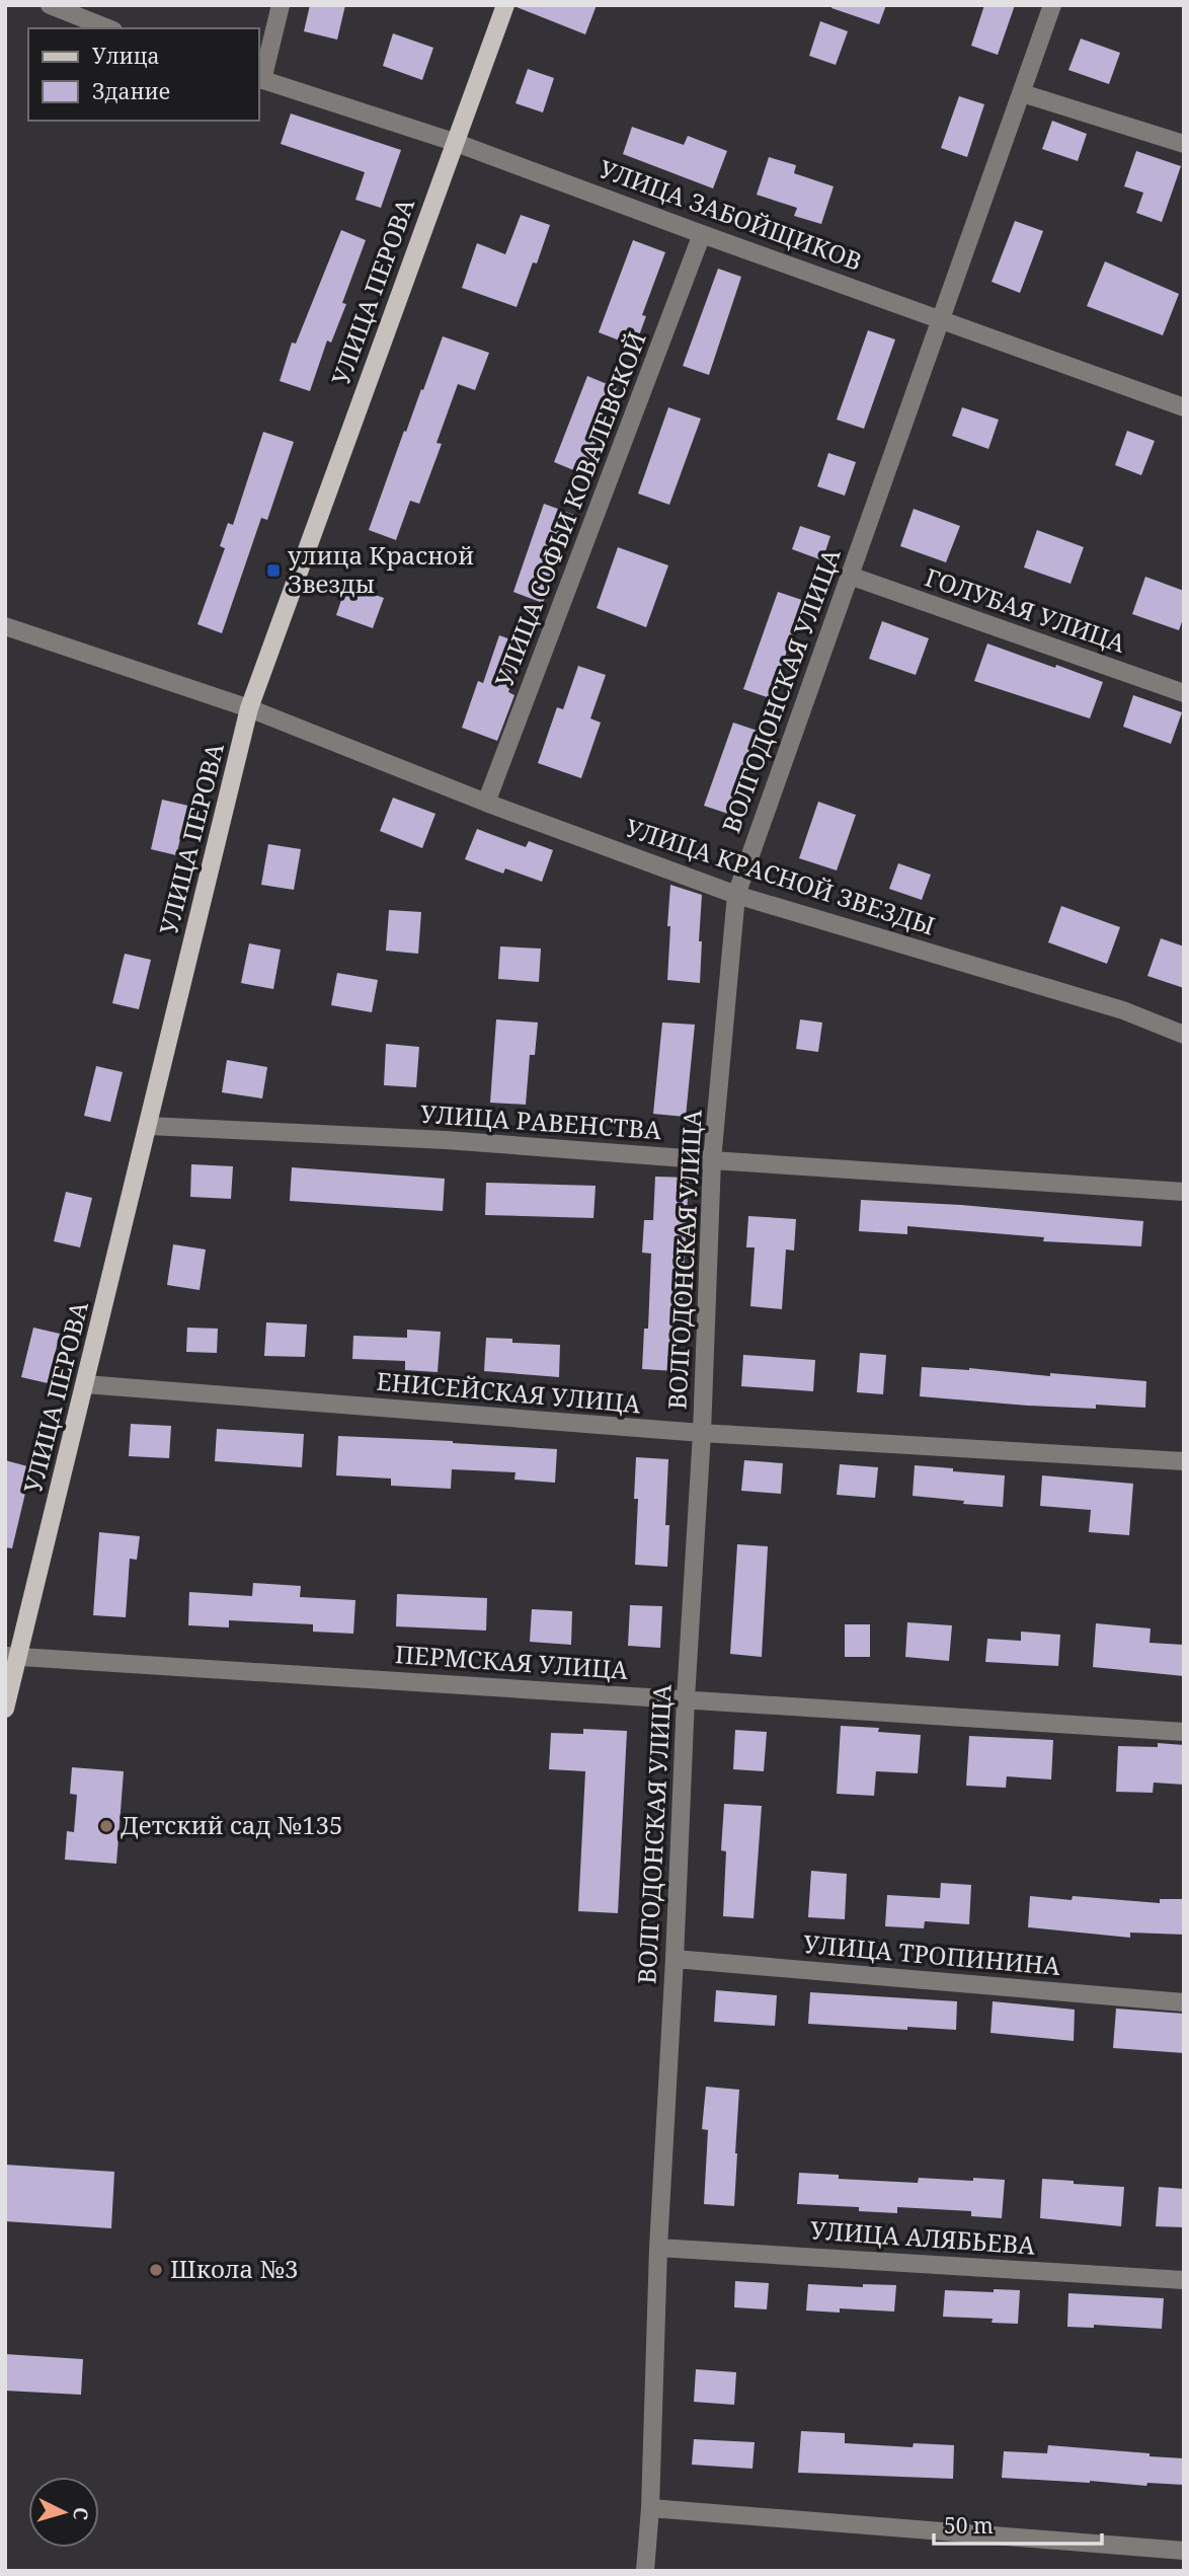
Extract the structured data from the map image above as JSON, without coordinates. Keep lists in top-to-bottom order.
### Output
{
  "streets": {
    "main road": ["УЛИЦА ПЕРОВА"],
    "street": [
      "УЛИЦА ЗАБОЙЩИКОВ",
      "УЛИЦА СОФЬИ КОВАЛЕВСКОЙ",
      "ГОЛУБАЯ УЛИЦА",
      "ВОЛГОДОНСКАЯ УЛИЦА",
      "УЛИЦА КРАСНОЙ ЗВЕЗДЫ",
      "УЛИЦА РАВЕНСТВА",
      "ЕНИСЕЙСКАЯ УЛИЦА",
      "ПЕРМСКАЯ УЛИЦА",
      "УЛИЦА ТРОПИНИНА",
      "УЛИЦА АЛЯБЬЕВА"
    ]
  },
  "crossings": [
    ["УЛИЦА ЗАБОЙЩИКОВ", "УЛИЦА ПЕРОВА"],
    ["УЛИЦА ЗАБОЙЩИКОВ", "УЛИЦА СОФЬИ КОВАЛЕВСКОЙ"],
    ["УЛИЦА ЗАБОЙЩИКОВ", "ВОЛГОДОНСКАЯ УЛИЦА"],
    ["УЛИЦА ПЕРОВА", "УЛИЦА КРАСНОЙ ЗВЕЗДЫ"],
    ["УЛИЦА ПЕРОВА", "УЛИЦА РАВЕНСТВА"],
    ["УЛИЦА ПЕРОВА", "ЕНИСЕЙСКАЯ УЛИЦА"],
    ["УЛИЦА ПЕРОВА", "ПЕРМСКАЯ УЛИЦА"],
    ["УЛИЦА СОФЬИ КОВАЛЕВСКОЙ", "УЛИЦА КРАСНОЙ ЗВЕЗДЫ"],
    ["ГОЛУБАЯ УЛИЦА", "ВОЛГОДОНСКАЯ УЛИЦА"],
    ["ВОЛГОДОНСКАЯ УЛИЦА", "УЛИЦА КРАСНОЙ ЗВЕЗДЫ"],
    ["ВОЛГОДОНСКАЯ УЛИЦА", "УЛИЦА РАВЕНСТВА"],
    ["ВОЛГОДОНСКАЯ УЛИЦА", "ЕНИСЕЙСКАЯ УЛИЦА"],
    ["ВОЛГОДОНСКАЯ УЛИЦА", "ПЕРМСКАЯ УЛИЦА"],
    ["ВОЛГОДОНСКАЯ УЛИЦА", "УЛИЦА ТРОПИНИНА"],
    ["ВОЛГОДОНСКАЯ УЛИЦА", "УЛИЦА АЛЯБЬЕВА"]
  ],
  "places": {
    "transit": ["улица Красной Звезды"],
    "other": ["Детский сад №135", "Школа №3"]
  },
  "legend": ["Улица", "Здание"],
  "scale_bar": "50 m",
  "north": "right"
}
